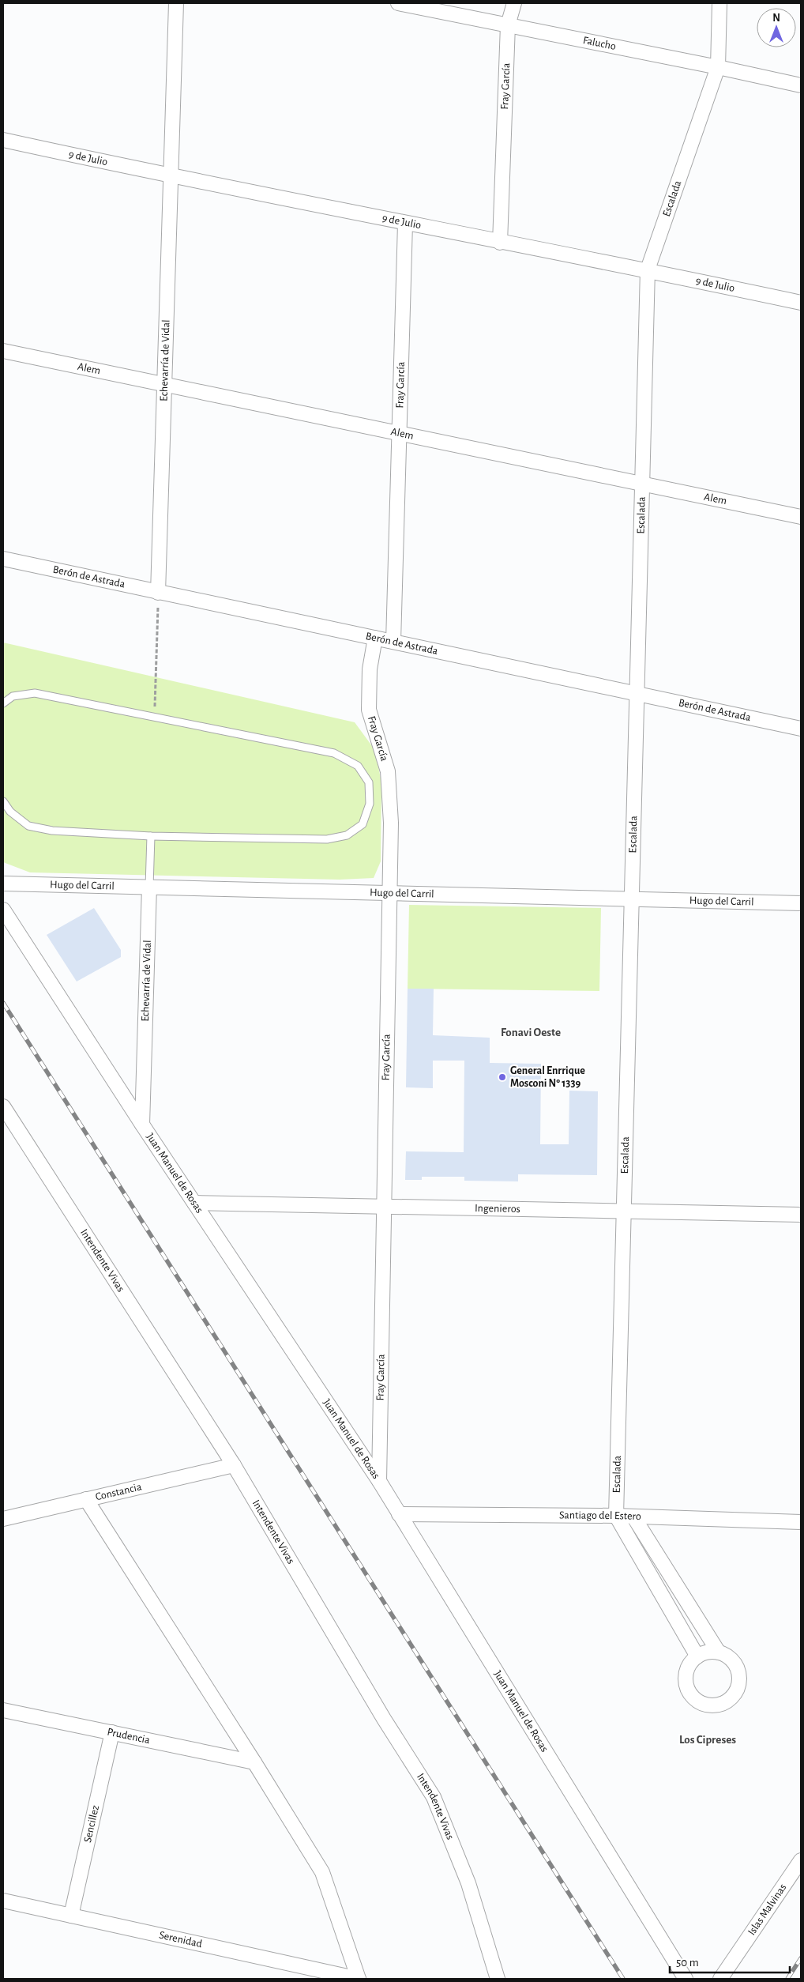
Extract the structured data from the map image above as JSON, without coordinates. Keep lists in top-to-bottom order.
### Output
{
  "streets": {
    "street": [
      "Falucho",
      "Fray García",
      "9 de Julio",
      "Escalada",
      "Echevarría de Vidal",
      "Alem",
      "Berón de Astrada",
      "Hugo del Carril",
      "Juan Manuel de Rosas",
      "Ingenieros",
      "Intendente Vivas",
      "Constancia",
      "Santiago del Estero",
      "Prudencia",
      "Sencillez",
      "Islas Malvinas",
      "Serenidad"
    ]
  },
  "crossings": [
    ["Falucho", "Fray García"],
    ["Falucho", "Escalada"],
    ["Fray García", "9 de Julio"],
    ["Fray García", "Alem"],
    ["Fray García", "Berón de Astrada"],
    ["Fray García", "Hugo del Carril"],
    ["Fray García", "Juan Manuel de Rosas"],
    ["Fray García", "Ingenieros"],
    ["9 de Julio", "Escalada"],
    ["9 de Julio", "Echevarría de Vidal"],
    ["Escalada", "Alem"],
    ["Escalada", "Berón de Astrada"],
    ["Escalada", "Hugo del Carril"],
    ["Escalada", "Ingenieros"],
    ["Escalada", "Santiago del Estero"],
    ["Echevarría de Vidal", "Alem"],
    ["Echevarría de Vidal", "Berón de Astrada"],
    ["Echevarría de Vidal", "Hugo del Carril"],
    ["Echevarría de Vidal", "Juan Manuel de Rosas"],
    ["Juan Manuel de Rosas", "Ingenieros"],
    ["Juan Manuel de Rosas", "Santiago del Estero"],
    ["Intendente Vivas", "Constancia"],
    ["Prudencia", "Sencillez"],
    ["Sencillez", "Serenidad"]
  ],
  "districts": ["Fonavi Oeste", "Los Cipreses"],
  "places": ["General Enrrique Mosconi Nº 1339"],
  "scale_bar": "50 m",
  "north": "top"
}
